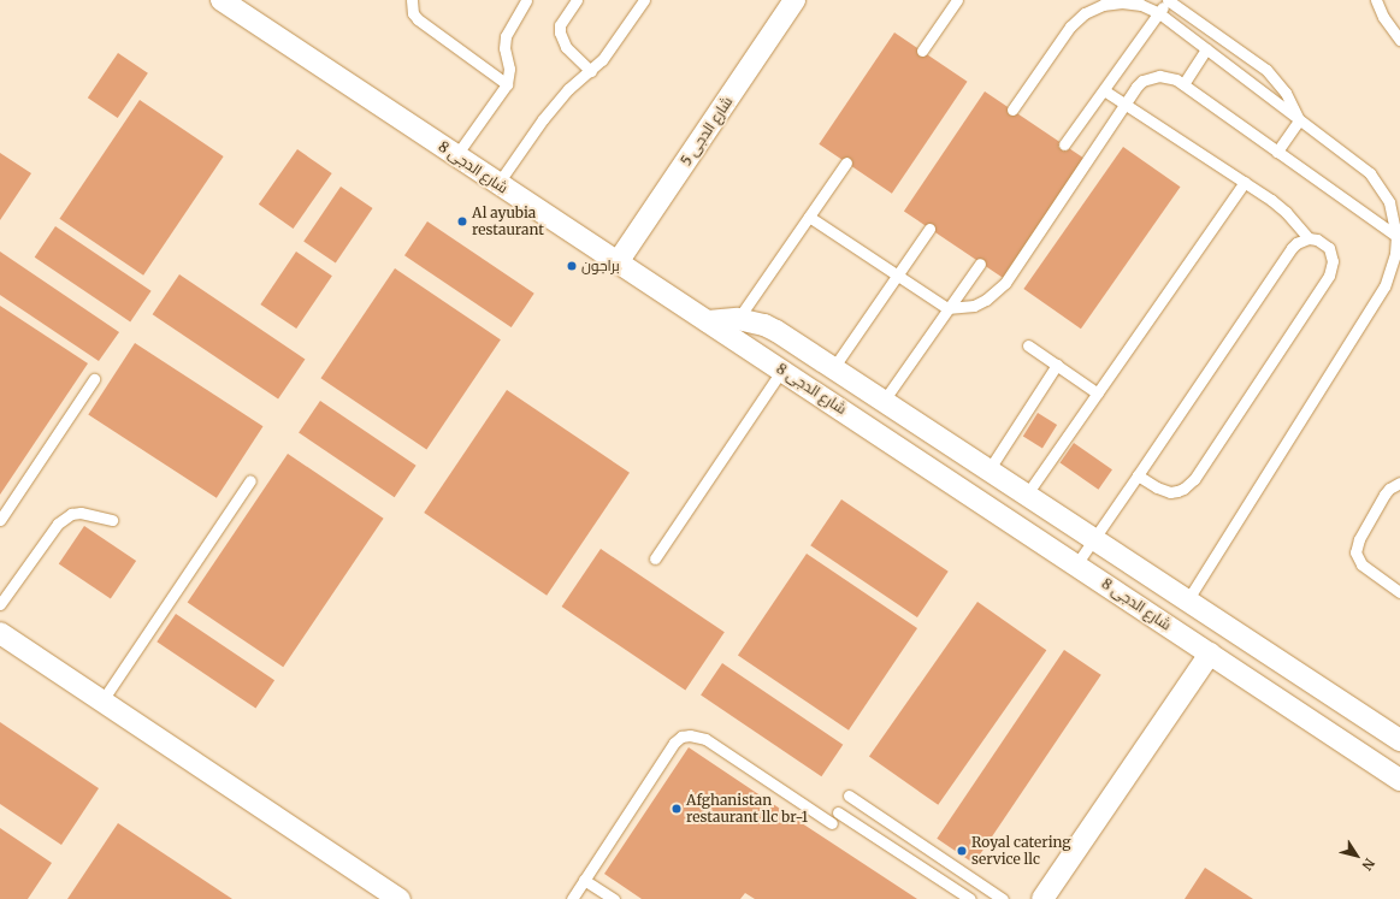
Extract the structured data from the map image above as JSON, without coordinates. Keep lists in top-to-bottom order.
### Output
{
  "streets": {
    "street": ["شارع الدجى 5", "شارع الدجى 8"]
  },
  "crossings": [
    ["شارع الدجى 5", "شارع الدجى 8"]
  ],
  "places": [
    "Al ayubia restaurant",
    "براجون",
    "Afghanistan restaurant llc br-1",
    "Royal catering service llc"
  ],
  "north": "bottom right"
}
